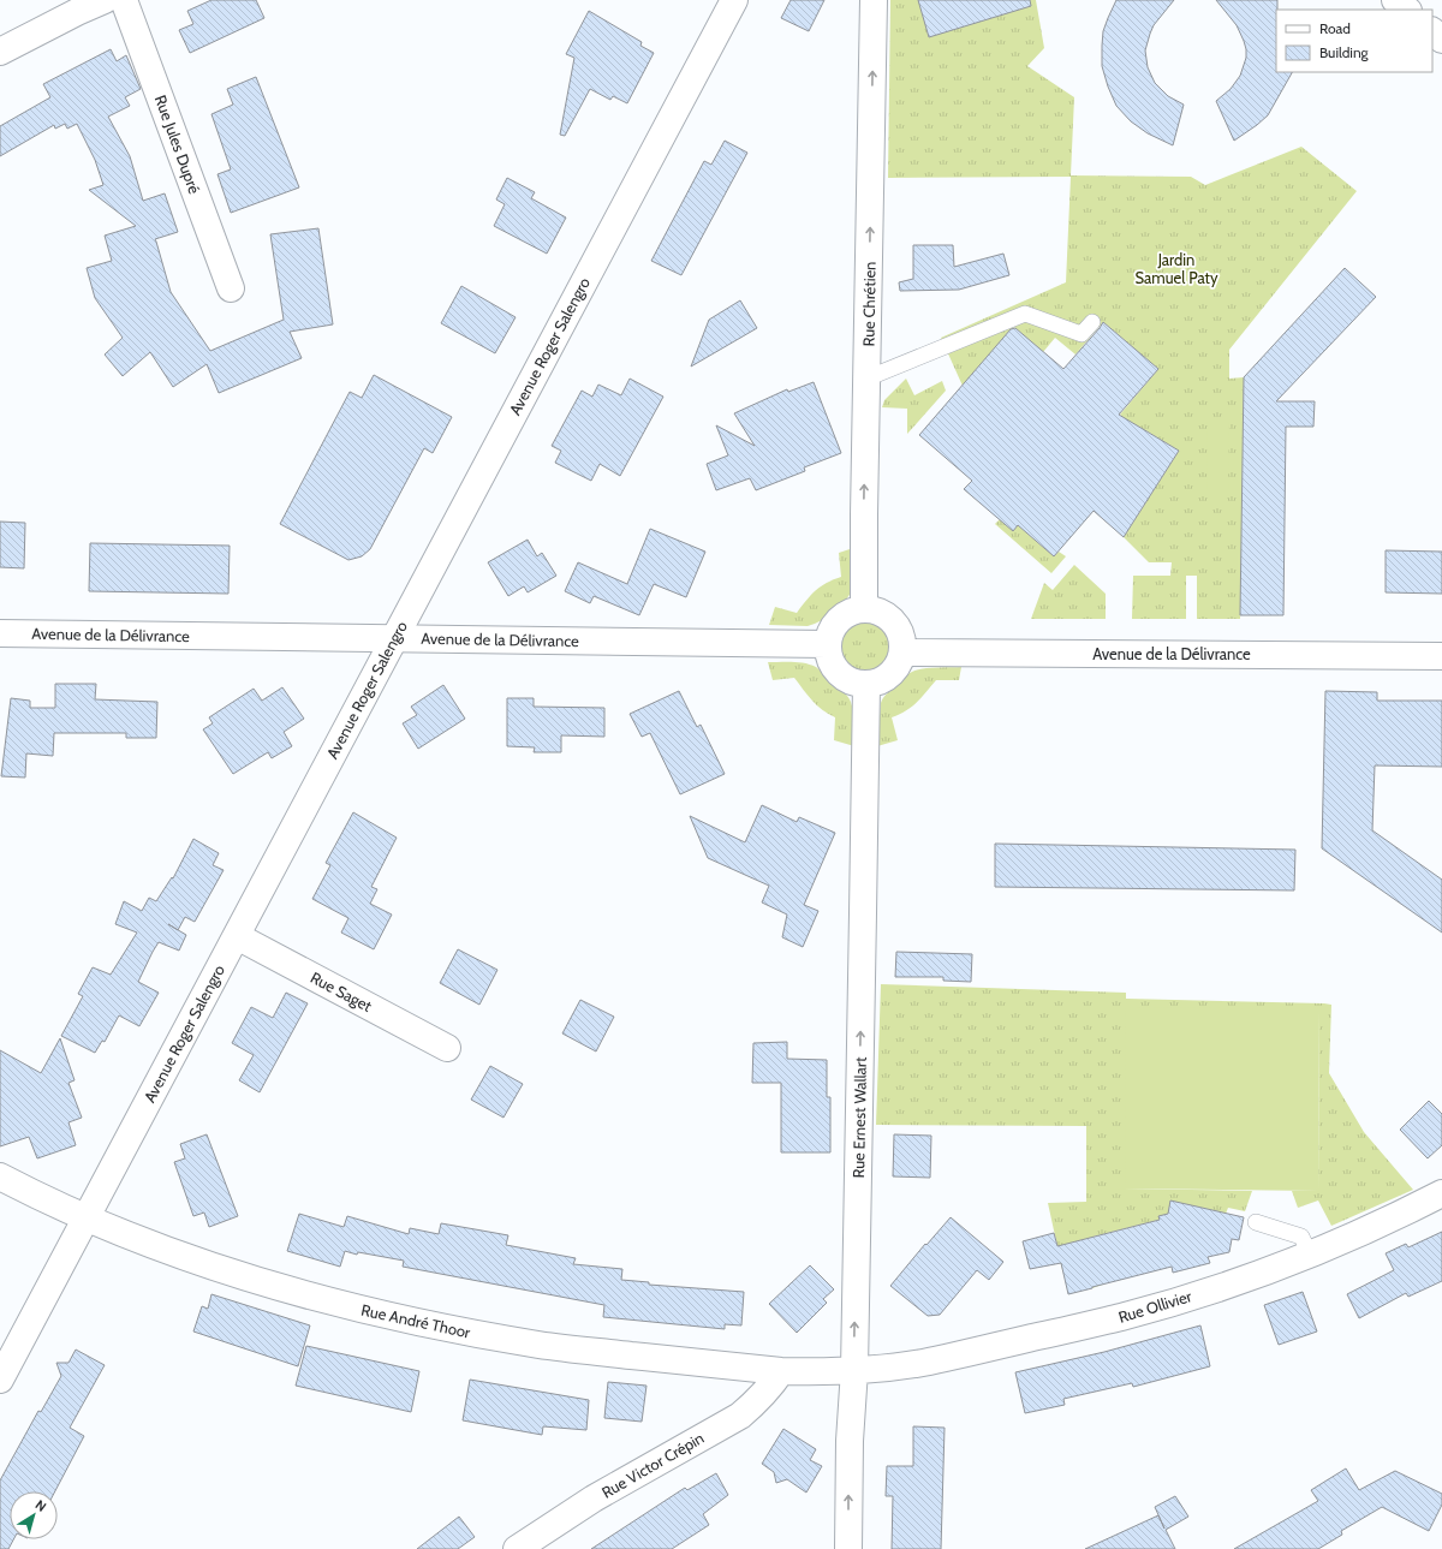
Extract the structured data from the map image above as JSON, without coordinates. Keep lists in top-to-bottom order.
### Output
{
  "streets": {
    "street": [
      "Rue Jules Dupré",
      "Rue Chrétien",
      "Avenue Roger Salengro",
      "Avenue de la Délivrance",
      "Rue Saget",
      "Rue Ernest Wallart",
      "Rue Ollivier",
      "Rue André Thoor",
      "Rue Victor Crépin"
    ]
  },
  "crossings": [
    ["Rue Chrétien", "Avenue de la Délivrance"],
    ["Rue Chrétien", "Rue Ernest Wallart"],
    ["Avenue Roger Salengro", "Avenue de la Délivrance"],
    ["Avenue Roger Salengro", "Rue Saget"],
    ["Avenue Roger Salengro", "Rue André Thoor"],
    ["Avenue de la Délivrance", "Rue Ernest Wallart"],
    ["Rue Ernest Wallart", "Rue Ollivier"],
    ["Rue Ernest Wallart", "Rue André Thoor"],
    ["Rue Ollivier", "Rue André Thoor"],
    ["Rue André Thoor", "Rue Victor Crépin"]
  ],
  "one_way": ["Rue Chrétien", "Rue Ernest Wallart"],
  "parks": ["Jardin Samuel Paty"],
  "legend": ["Road", "Building"],
  "north": "top right"
}
